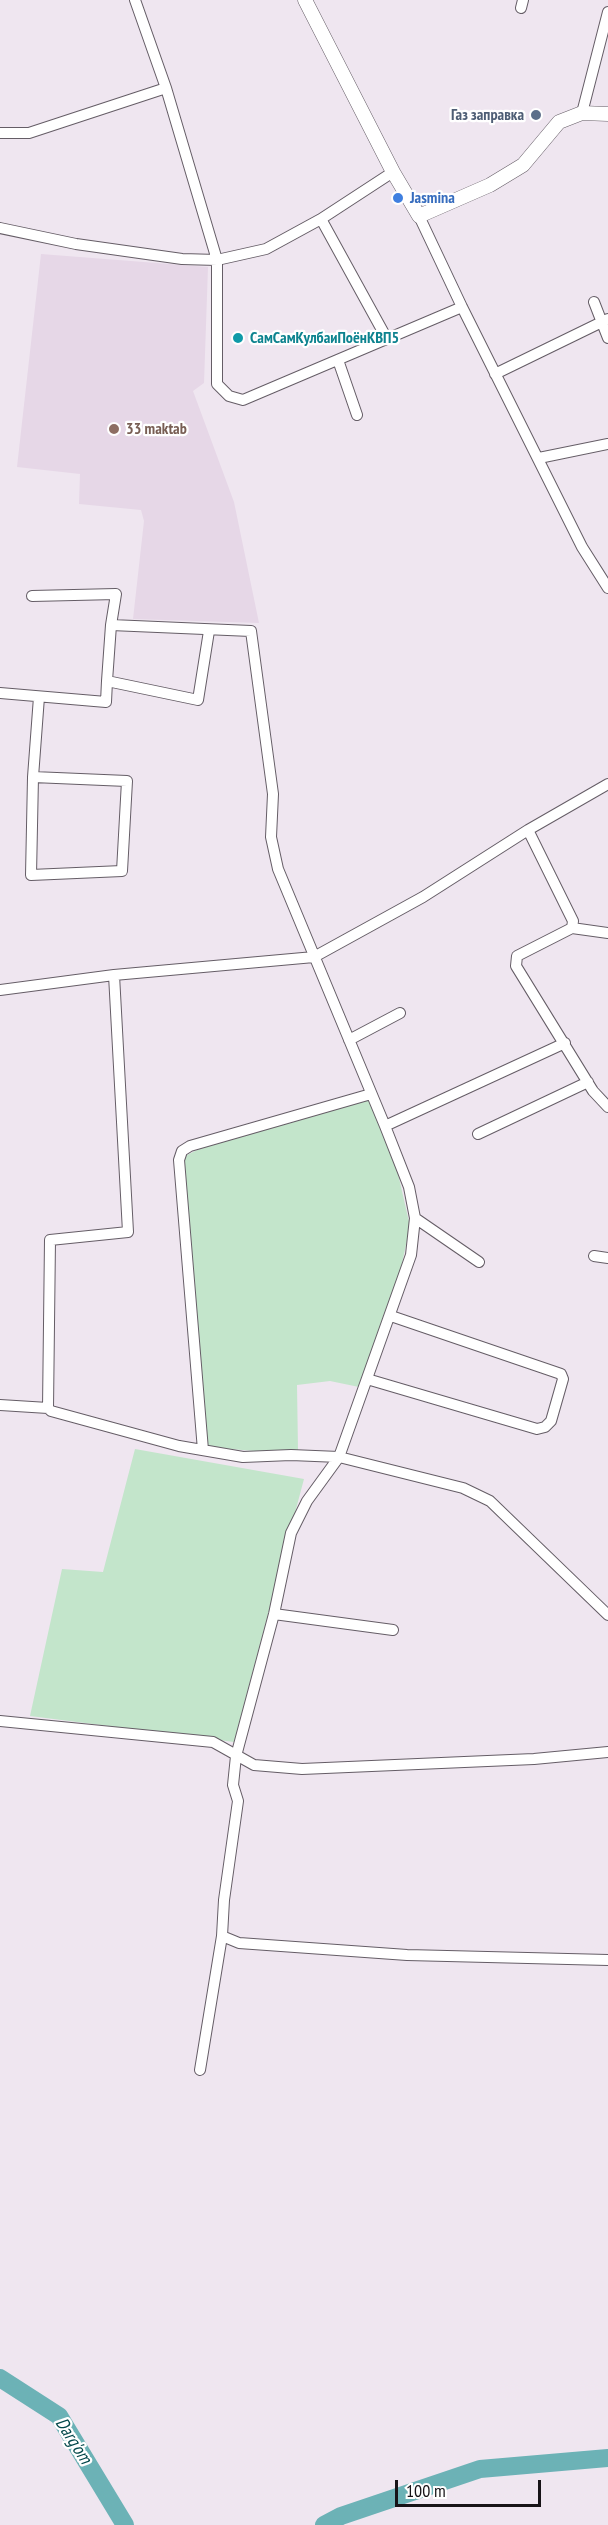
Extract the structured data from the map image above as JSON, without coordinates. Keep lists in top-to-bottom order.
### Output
{
  "water": ["Darg'om"],
  "places": [
    "Газ заправка",
    "Jasmina",
    "СамСамКулбаиПоёнКВП5",
    "33 maktab"
  ],
  "scale_bar": "100 m"
}
